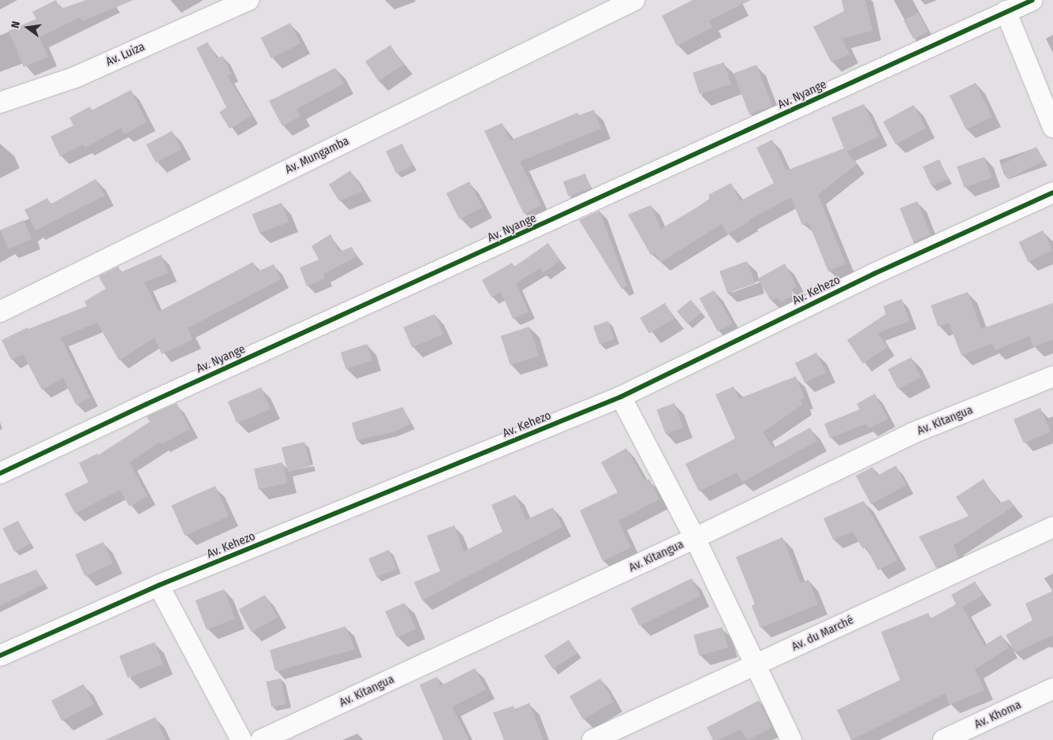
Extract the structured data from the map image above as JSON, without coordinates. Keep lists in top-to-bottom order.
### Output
{
  "streets": {
    "street": [
      "Av. Luiza",
      "Av. Nyange",
      "Av. Mungamba",
      "Av. Kehezo",
      "Av. Kitangua",
      "Av. du Marché",
      "Av. Khoma"
    ]
  },
  "north": "left"
}
